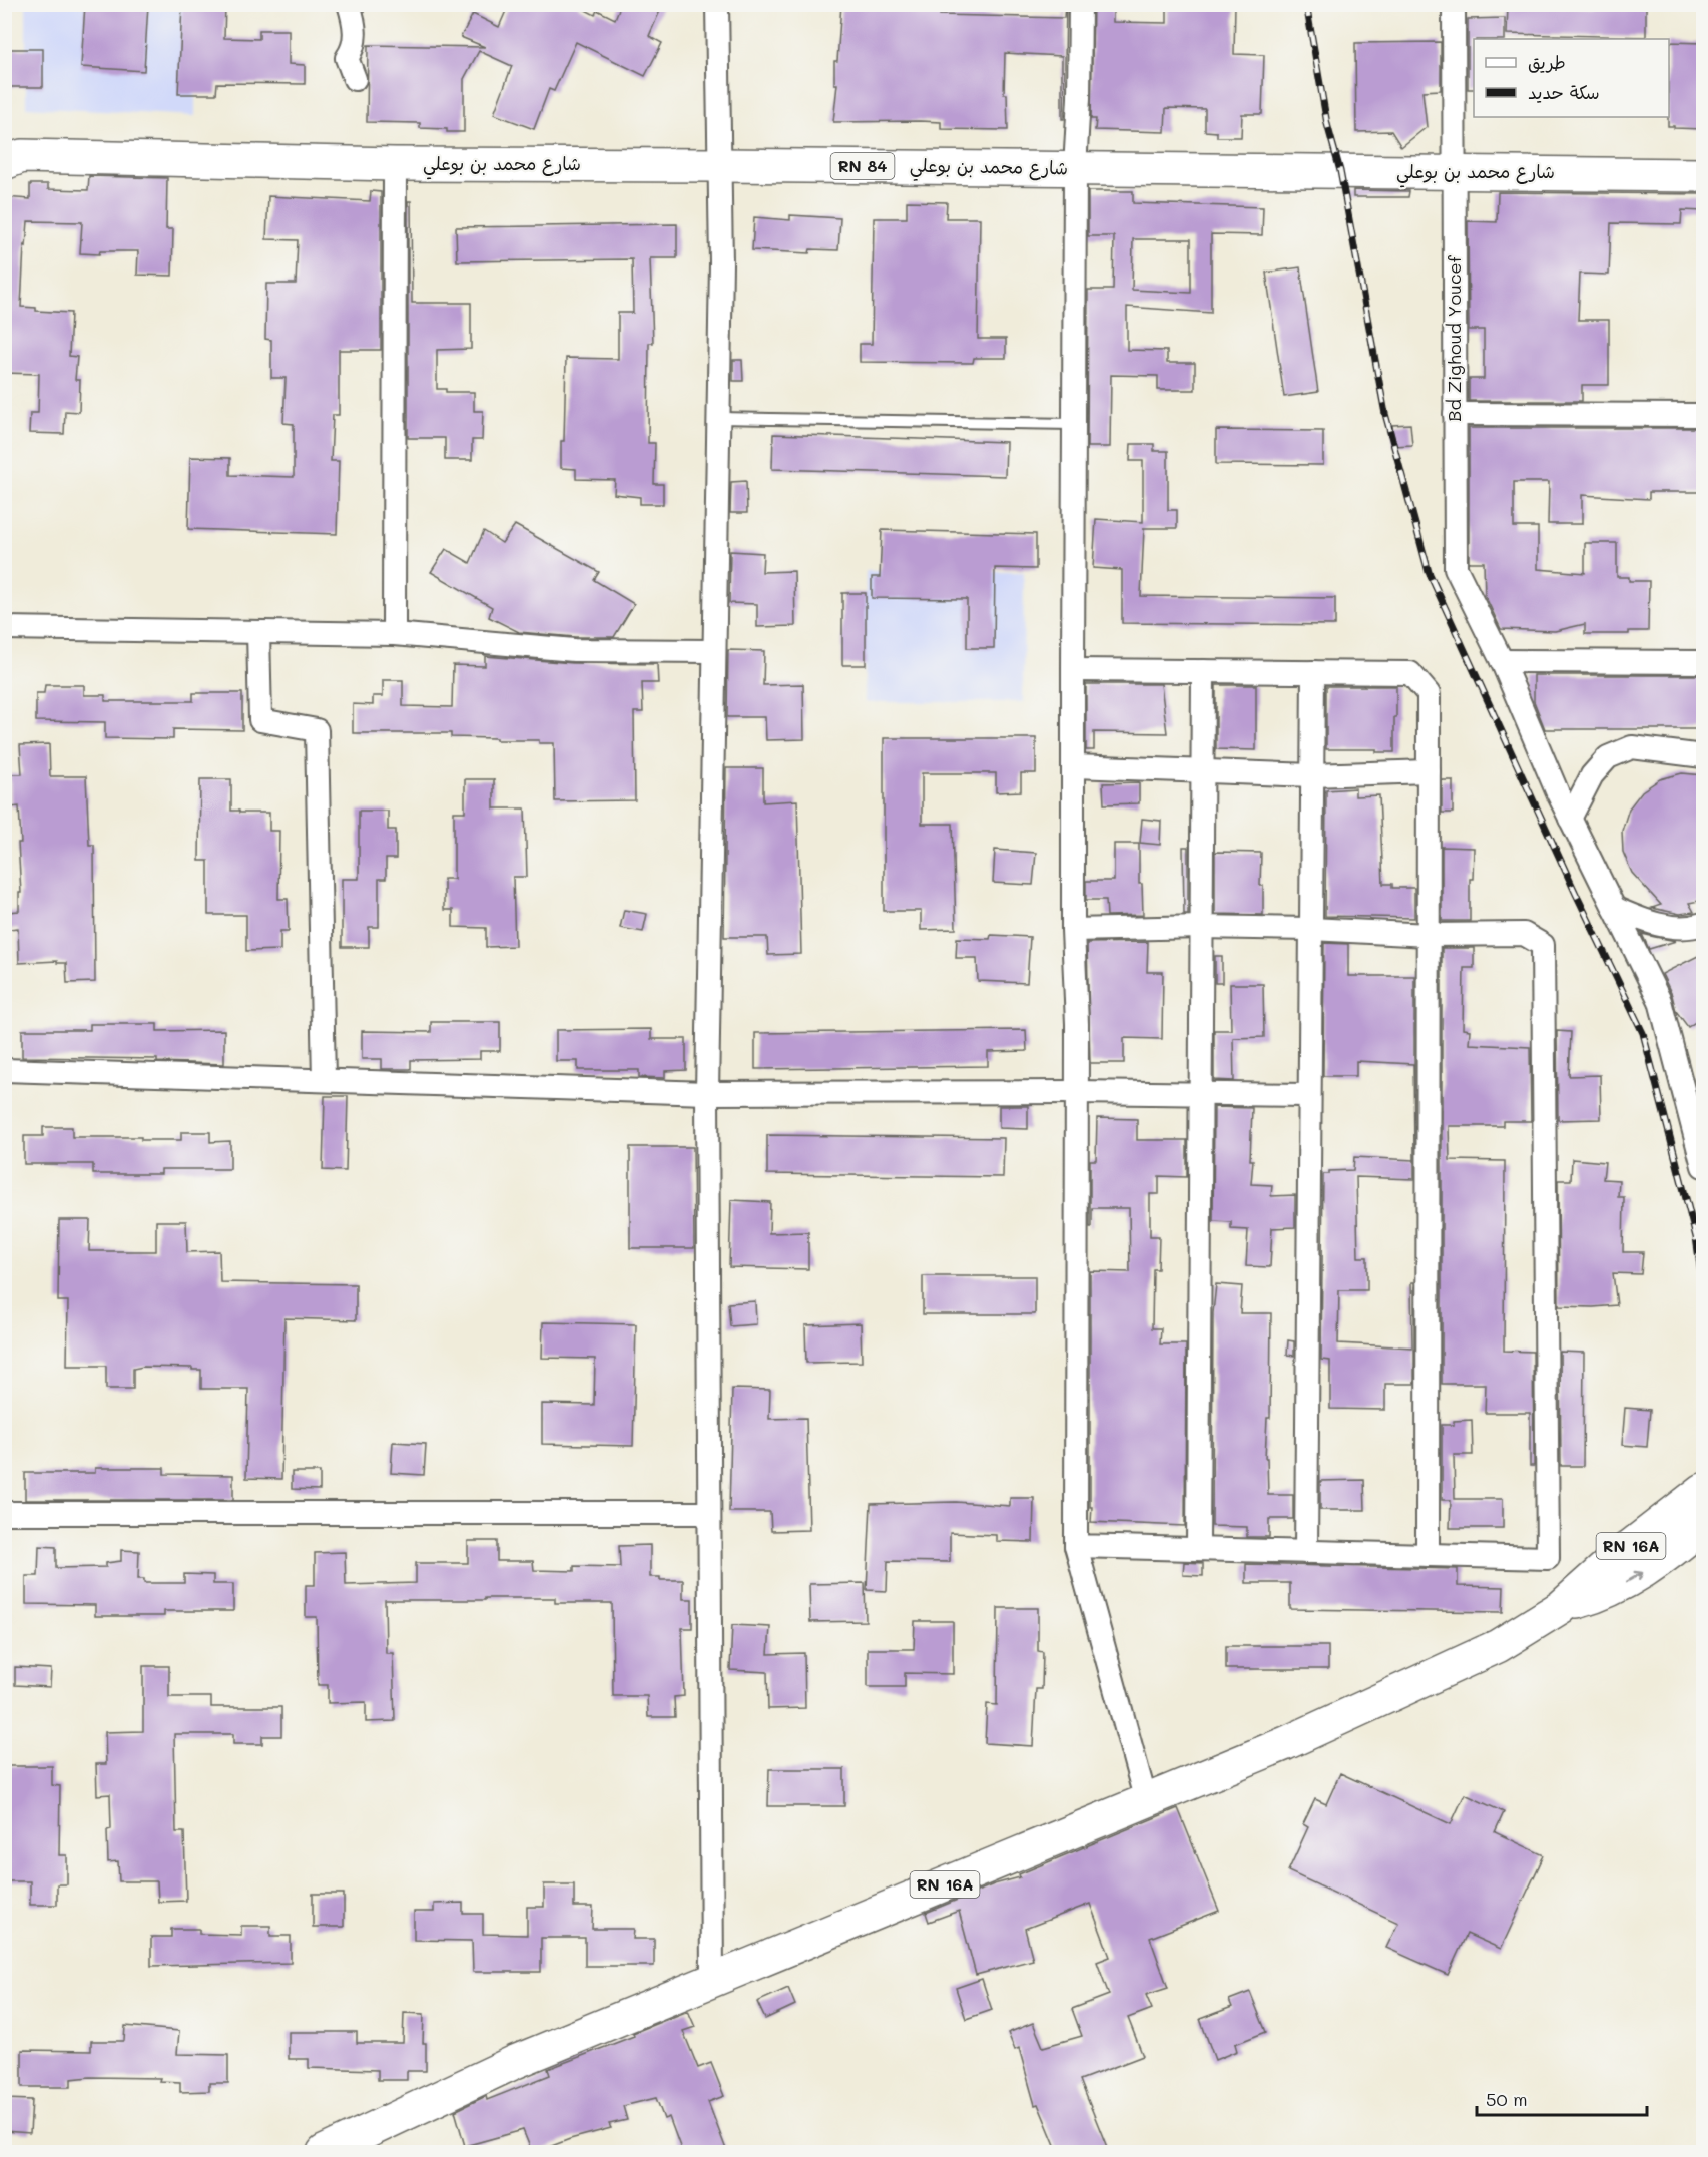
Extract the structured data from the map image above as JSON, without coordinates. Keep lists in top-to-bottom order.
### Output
{
  "streets": {
    "main road": ["شارع محمد بن بوعلي", "RN 84", "RN 16A"],
    "street": ["Bd Zighoud Youcef"]
  },
  "crossings": [
    ["شارع محمد بن بوعلي", "Bd Zighoud Youcef"]
  ],
  "legend": ["طريق", "سكة حديد"],
  "scale_bar": "50 m"
}
